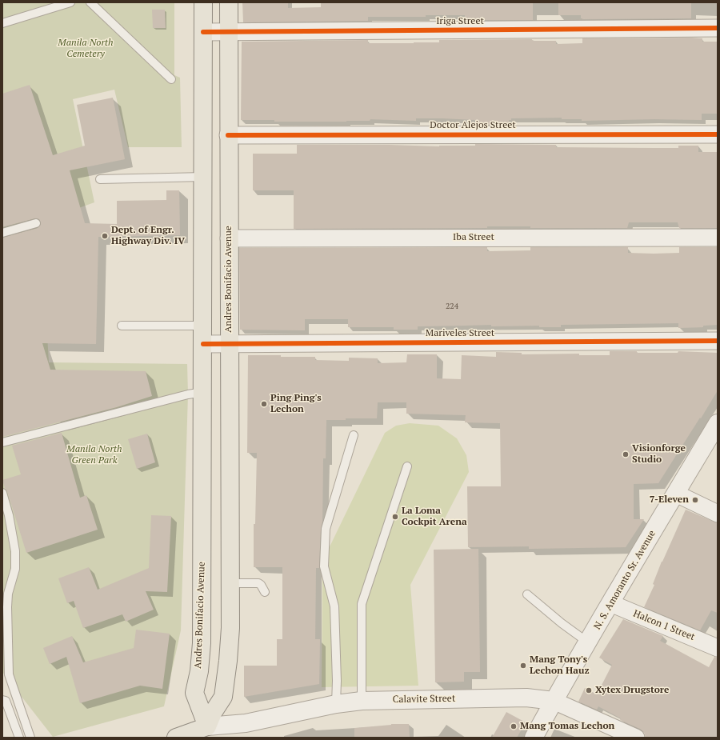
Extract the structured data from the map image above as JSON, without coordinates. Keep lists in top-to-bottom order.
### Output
{
  "streets": {
    "main road": ["Andres Bonifacio Avenue"],
    "street": [
      "Iriga Street",
      "Doctor Alejos Street",
      "Iba Street",
      "Mariveles Street",
      "N. S. Amoranto Sr. Avenue",
      "Halcon 1 Street",
      "Calavite Street"
    ]
  },
  "crossings": [
    ["Iriga Street", "Andres Bonifacio Avenue"],
    ["Doctor Alejos Street", "Andres Bonifacio Avenue"],
    ["Iba Street", "Andres Bonifacio Avenue"],
    ["Andres Bonifacio Avenue", "Mariveles Street"],
    ["Andres Bonifacio Avenue", "Calavite Street"],
    ["N. S. Amoranto Sr. Avenue", "Halcon 1 Street"],
    ["N. S. Amoranto Sr. Avenue", "Calavite Street"]
  ],
  "parks": ["Manila North Cemetery", "Manila North Green Park"],
  "places": [
    "Dept. of Engr. Highway Div. IV",
    "Ping Ping's Lechon",
    "Visionforge Studio",
    "7-Eleven",
    "La Loma Cockpit Arena",
    "Mang Tony's Lechon Hauz",
    "Xytex Drugstore",
    "Mang Tomas Lechon"
  ],
  "house_numbers": ["224"]
}
